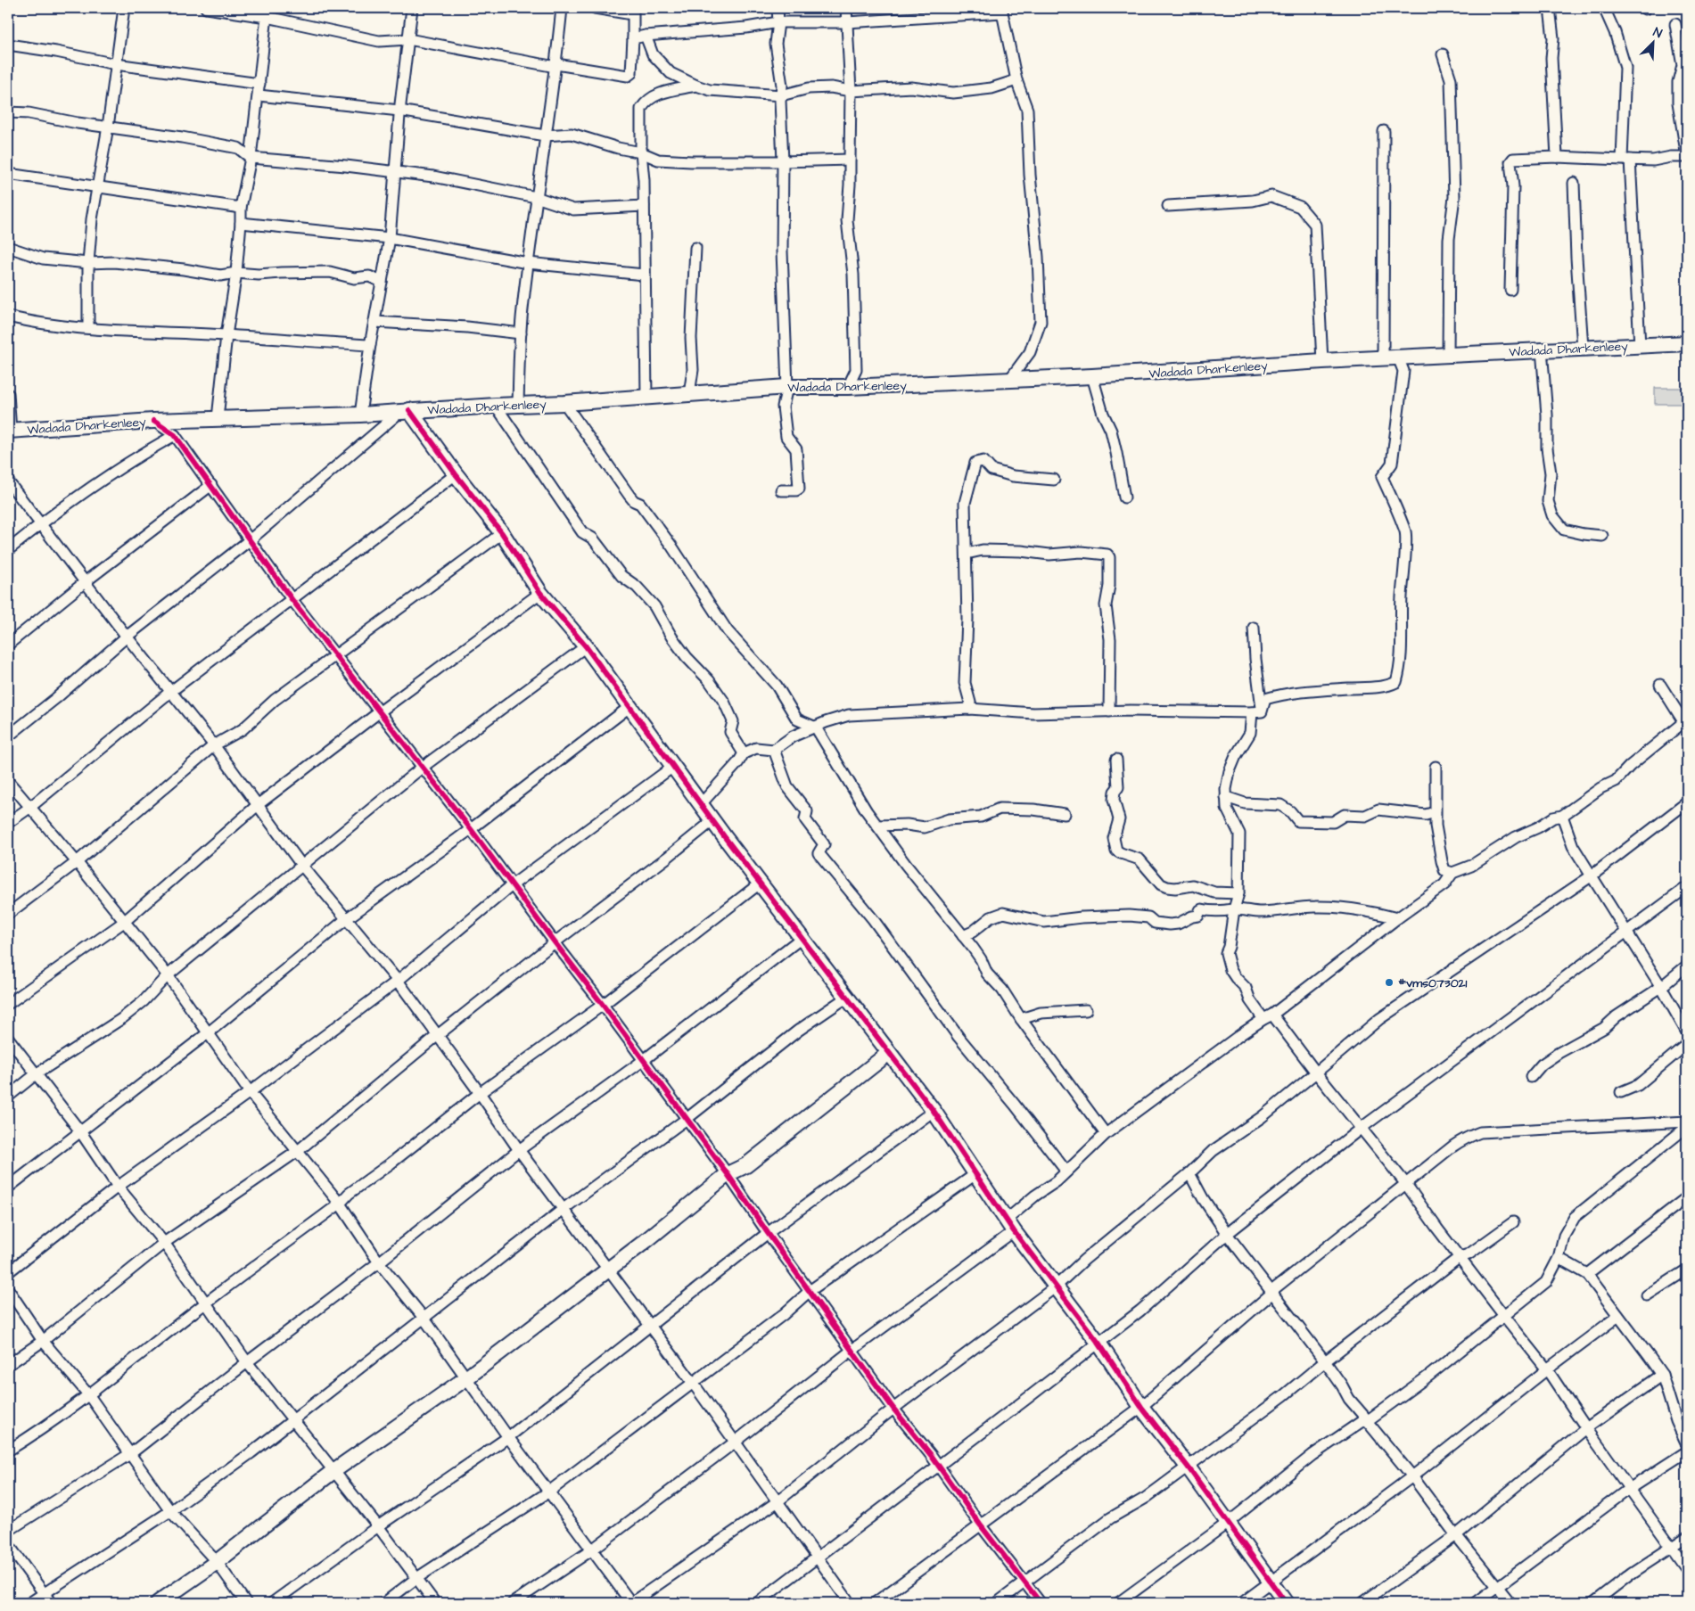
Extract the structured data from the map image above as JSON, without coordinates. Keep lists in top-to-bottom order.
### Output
{
  "streets": {
    "street": ["Wadada Dharkenleey"]
  },
  "places": ["#vms073021"],
  "north": "top right"
}
